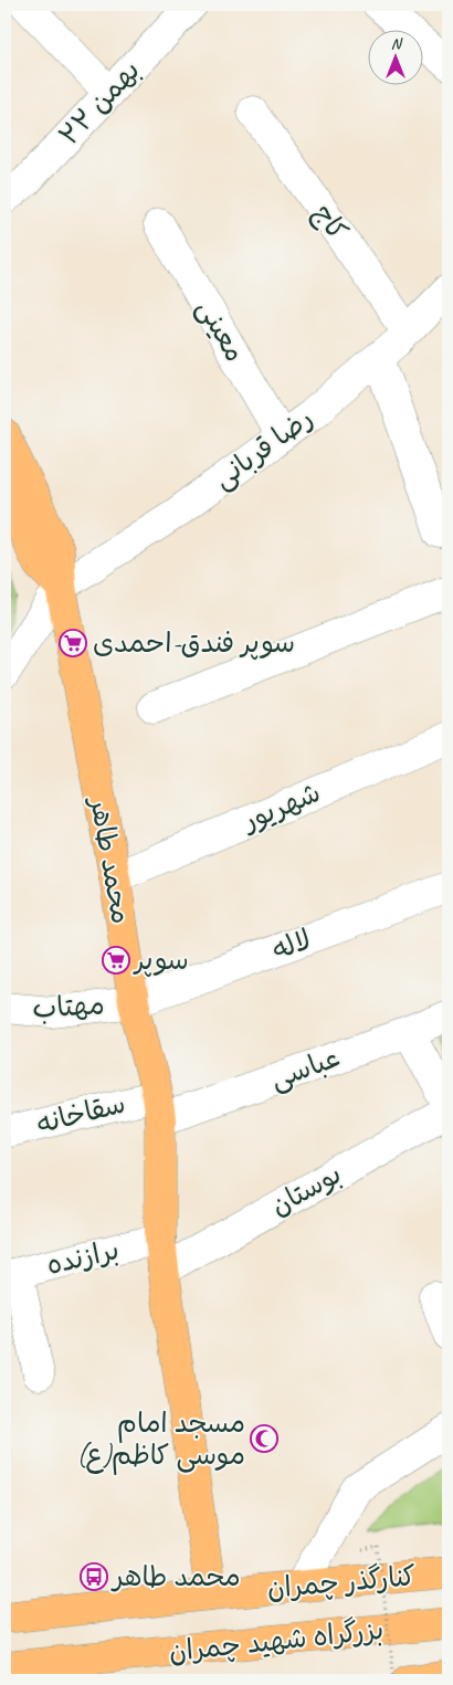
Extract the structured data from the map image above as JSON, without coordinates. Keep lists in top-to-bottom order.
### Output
{
  "streets": {
    "main road": ["محمد طاهر", "کنارگذر چمران", "بزرگراه شهید چمران"],
    "street": [
      "۲۲ بهمن",
      "کاج",
      "معینی",
      "رضا قربانی",
      "شهریور",
      "لاله",
      "مهتاب",
      "عباسی",
      "سقاخانه",
      "بوستان",
      "برازنده"
    ]
  },
  "crossings": [
    ["کاج", "رضا قربانی"],
    ["معینی", "رضا قربانی"],
    ["رضا قربانی", "محمد طاهر"],
    ["شهریور", "محمد طاهر"],
    ["محمد طاهر", "لاله"],
    ["محمد طاهر", "مهتاب"],
    ["محمد طاهر", "عباسی"],
    ["محمد طاهر", "سقاخانه"],
    ["محمد طاهر", "بوستان"],
    ["محمد طاهر", "برازنده"],
    ["محمد طاهر", "کنارگذر چمران"],
    ["لاله", "مهتاب"],
    ["عباسی", "سقاخانه"]
  ],
  "places": {
    "supermarket": ["سوپر فندق-احمدی", "سوپر"],
    "mosque": ["مسجد امام موسی کاظم(ع)"],
    "bus stop": ["محمد طاهر"]
  },
  "north": "top"
}
